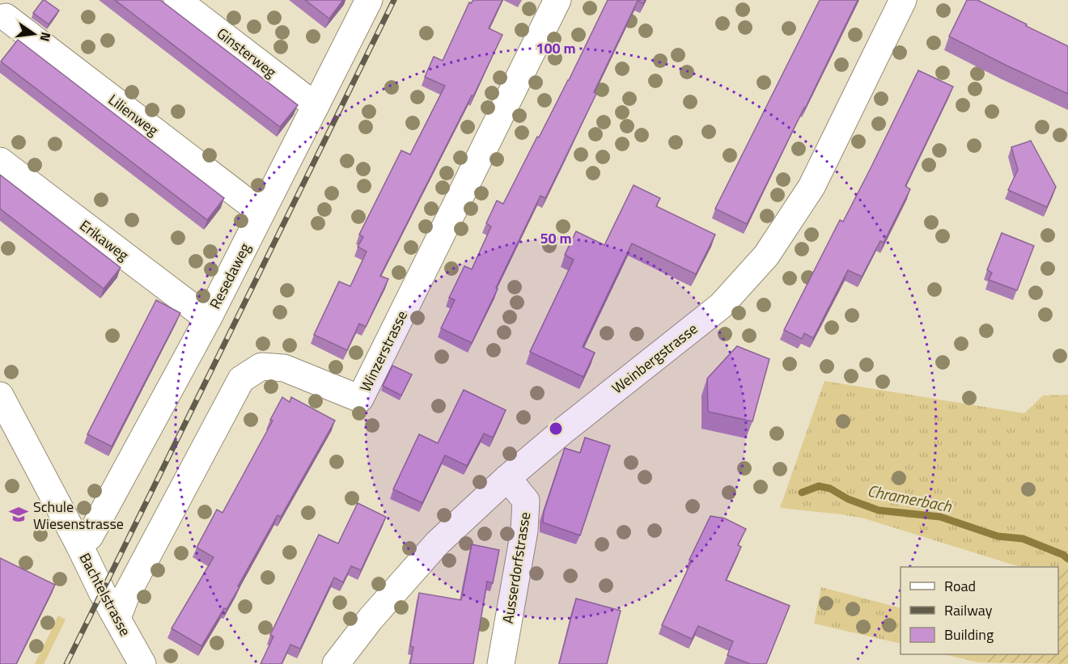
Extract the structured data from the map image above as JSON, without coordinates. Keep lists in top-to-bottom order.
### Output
{
  "streets": {
    "street": [
      "Ginsterweg",
      "Lilienweg",
      "Erikaweg",
      "Resedaweg",
      "Winzerstrasse",
      "Weinbergstrasse",
      "Ausserdorfstrasse",
      "Bachtelstrasse"
    ]
  },
  "crossings": [
    ["Ginsterweg", "Resedaweg"],
    ["Lilienweg", "Resedaweg"],
    ["Erikaweg", "Resedaweg"],
    ["Resedaweg", "Bachtelstrasse"],
    ["Winzerstrasse", "Bachtelstrasse"],
    ["Weinbergstrasse", "Ausserdorfstrasse"]
  ],
  "water": ["Chramerbach"],
  "places": {
    "school or university": ["Schule Wiesenstrasse"]
  },
  "legend": ["Road", "Railway", "Building"],
  "north": "right",
  "rings": ["100 m", "50 m"]
}
